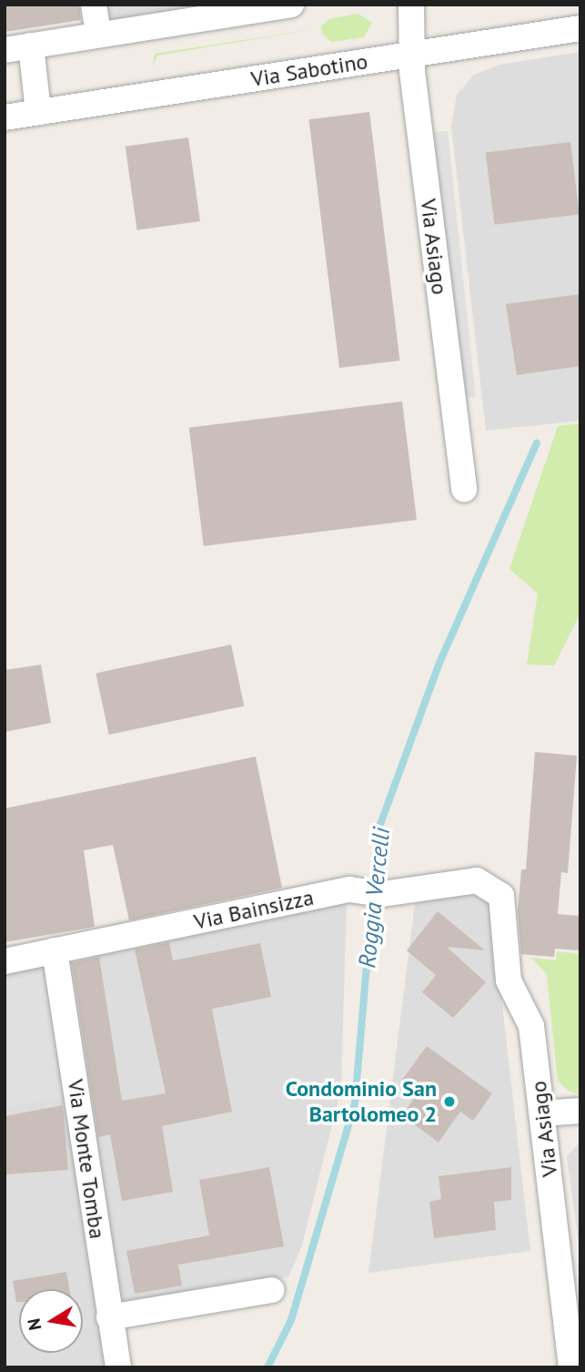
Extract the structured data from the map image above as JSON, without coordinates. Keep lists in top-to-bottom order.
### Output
{
  "streets": {
    "street": [
      "Via Sabotino",
      "Via Asiago",
      "Via Bainsizza",
      "Via Monte Tomba"
    ]
  },
  "crossings": [
    ["Via Sabotino", "Via Asiago"],
    ["Via Asiago", "Via Bainsizza"],
    ["Via Bainsizza", "Via Monte Tomba"]
  ],
  "water": ["Roggia Vercelli"],
  "places": ["Condominio San Bartolomeo 2"],
  "north": "left"
}
